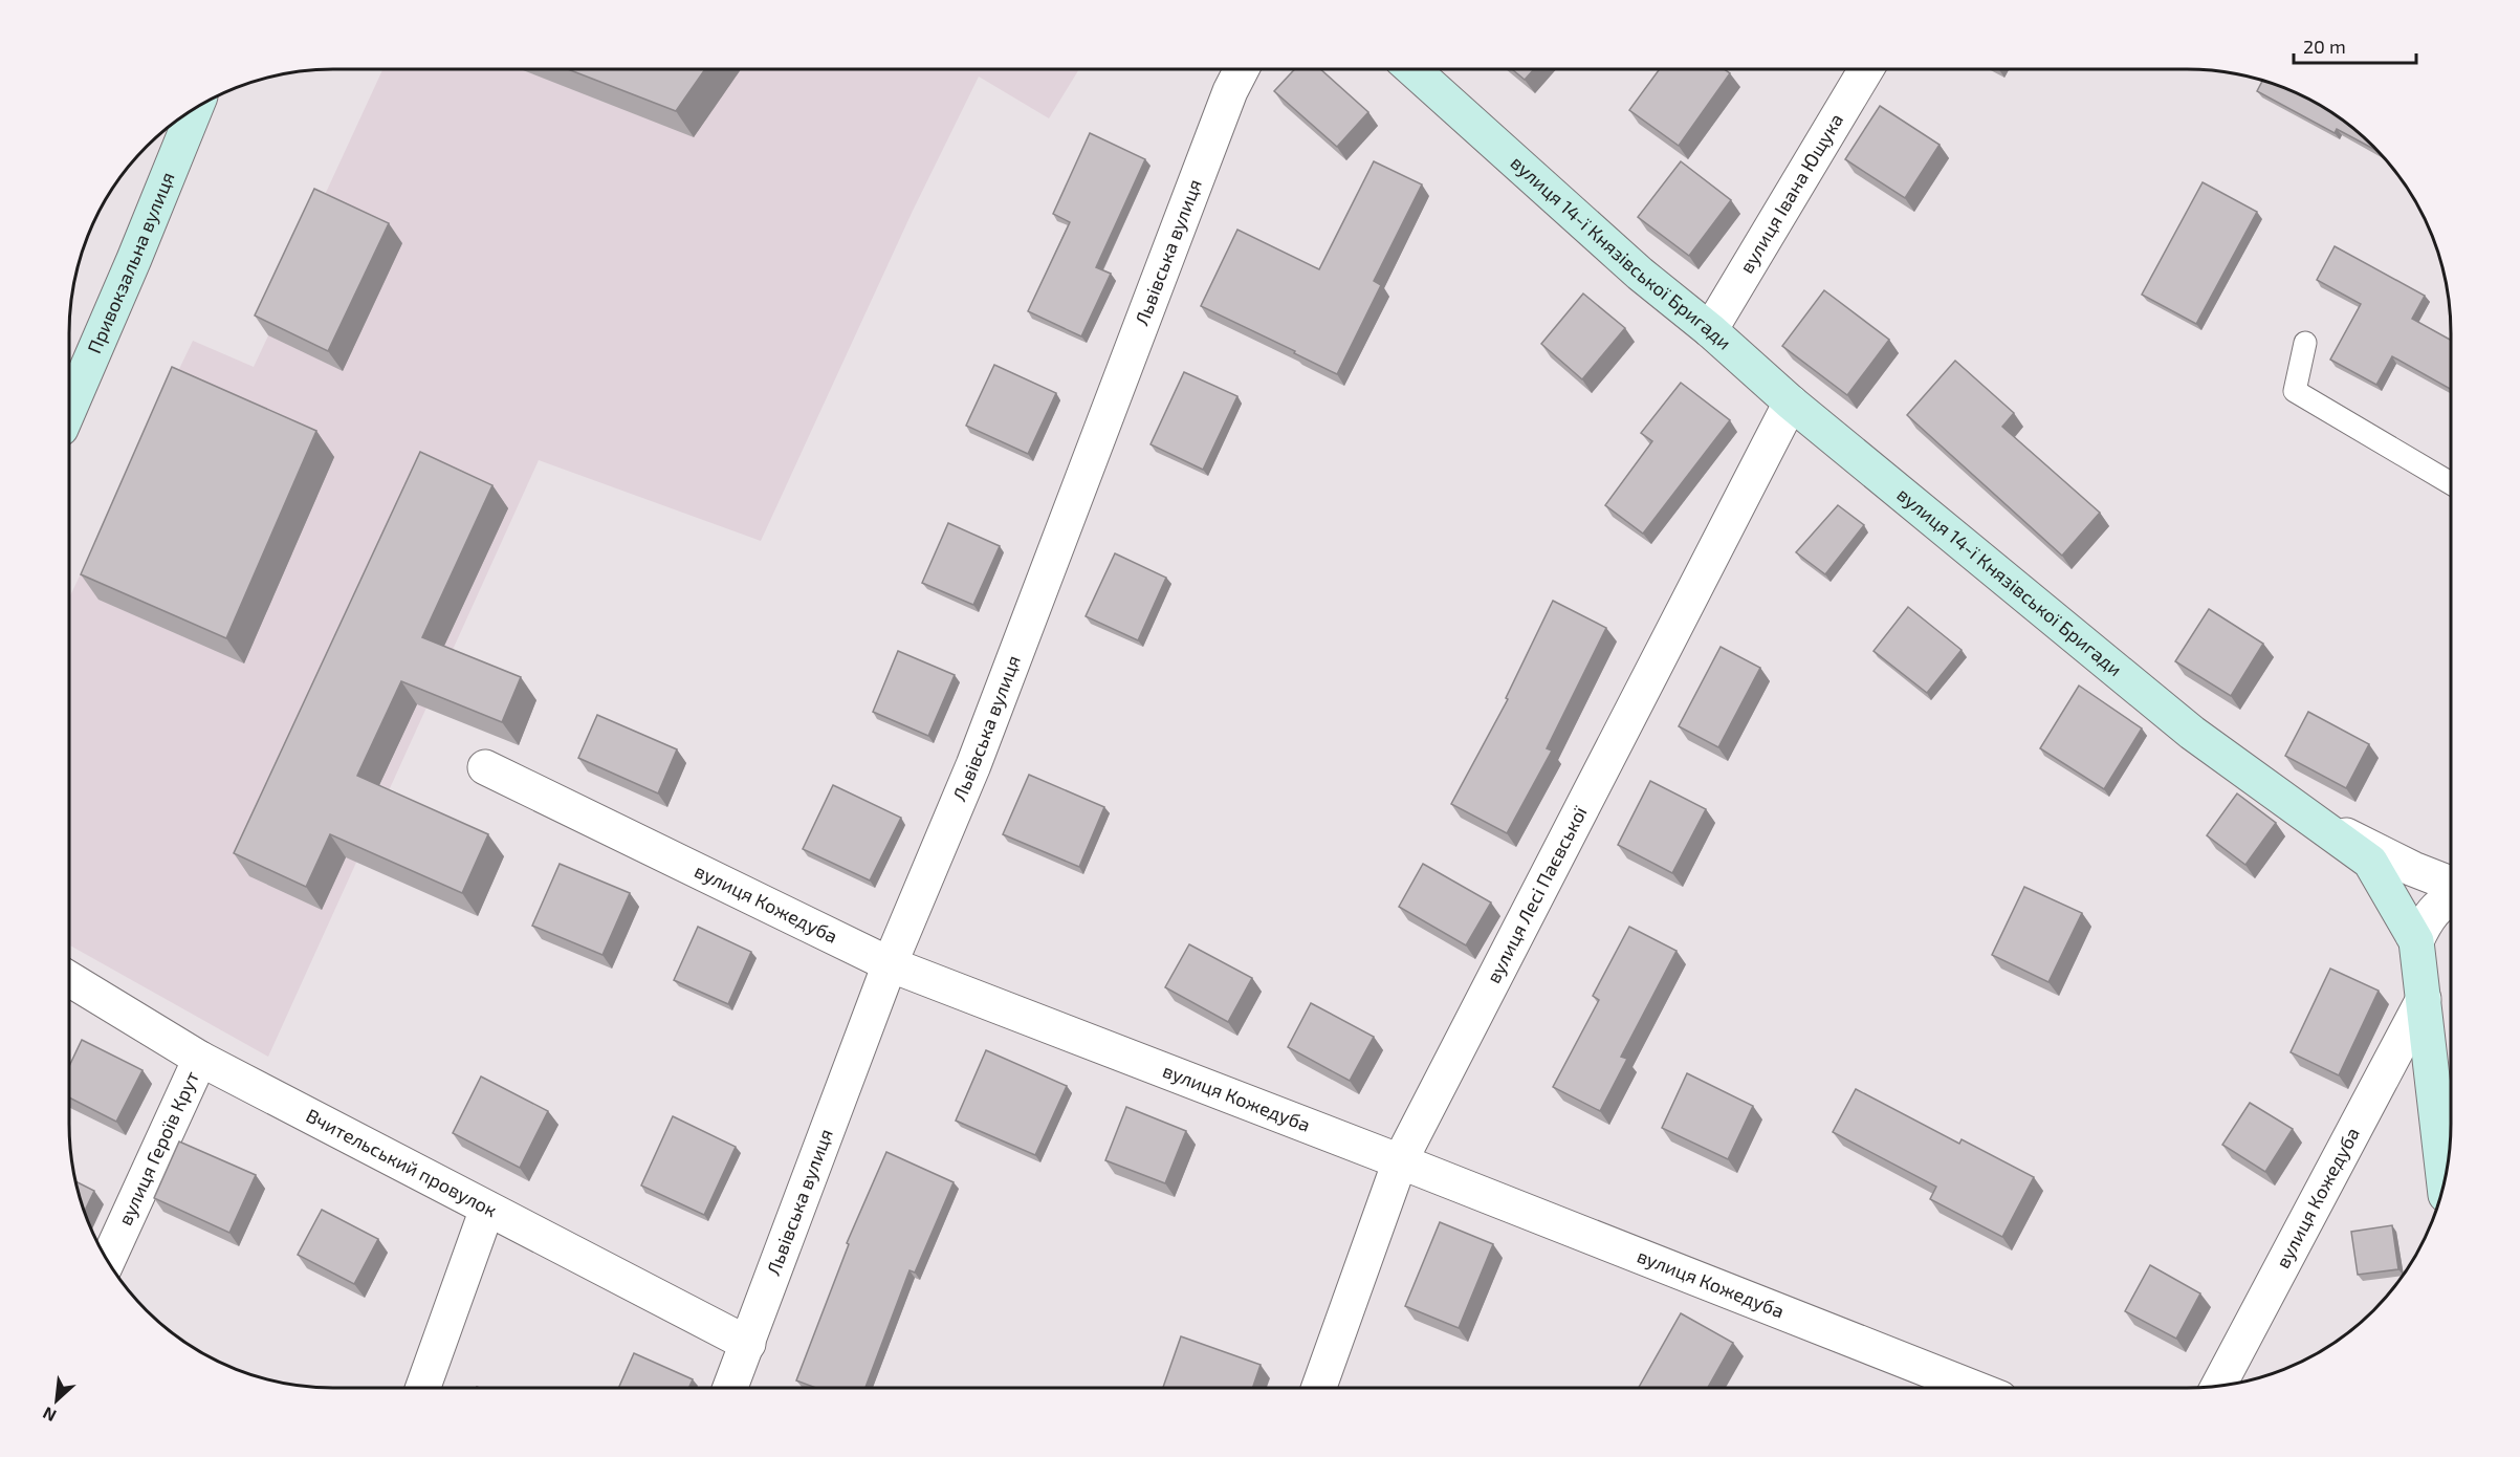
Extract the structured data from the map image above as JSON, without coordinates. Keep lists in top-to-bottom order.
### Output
{
  "streets": {
    "street": [
      "вулиця Івана Ющука",
      "Львівська вулиця",
      "вулиця 14-ї Князівської Бригади",
      "Привокзальна вулиця",
      "вулиця Лесі Паєвської",
      "вулиця Кожедуба",
      "вулиця Героїв Крут",
      "Вчительський провулок"
    ]
  },
  "crossings": [
    ["вулиця Івана Ющука", "вулиця 14-ї Князівської Бригади"],
    ["Львівська вулиця", "вулиця Кожедуба"],
    ["Львівська вулиця", "Вчительський провулок"],
    ["вулиця 14-ї Князівської Бригади", "вулиця Лесі Паєвської"],
    ["вулиця 14-ї Князівської Бригади", "вулиця Кожедуба"],
    ["вулиця Лесі Паєвської", "вулиця Кожедуба"],
    ["вулиця Героїв Крут", "Вчительський провулок"]
  ],
  "scale_bar": "20 m",
  "north": "bottom left"
}
